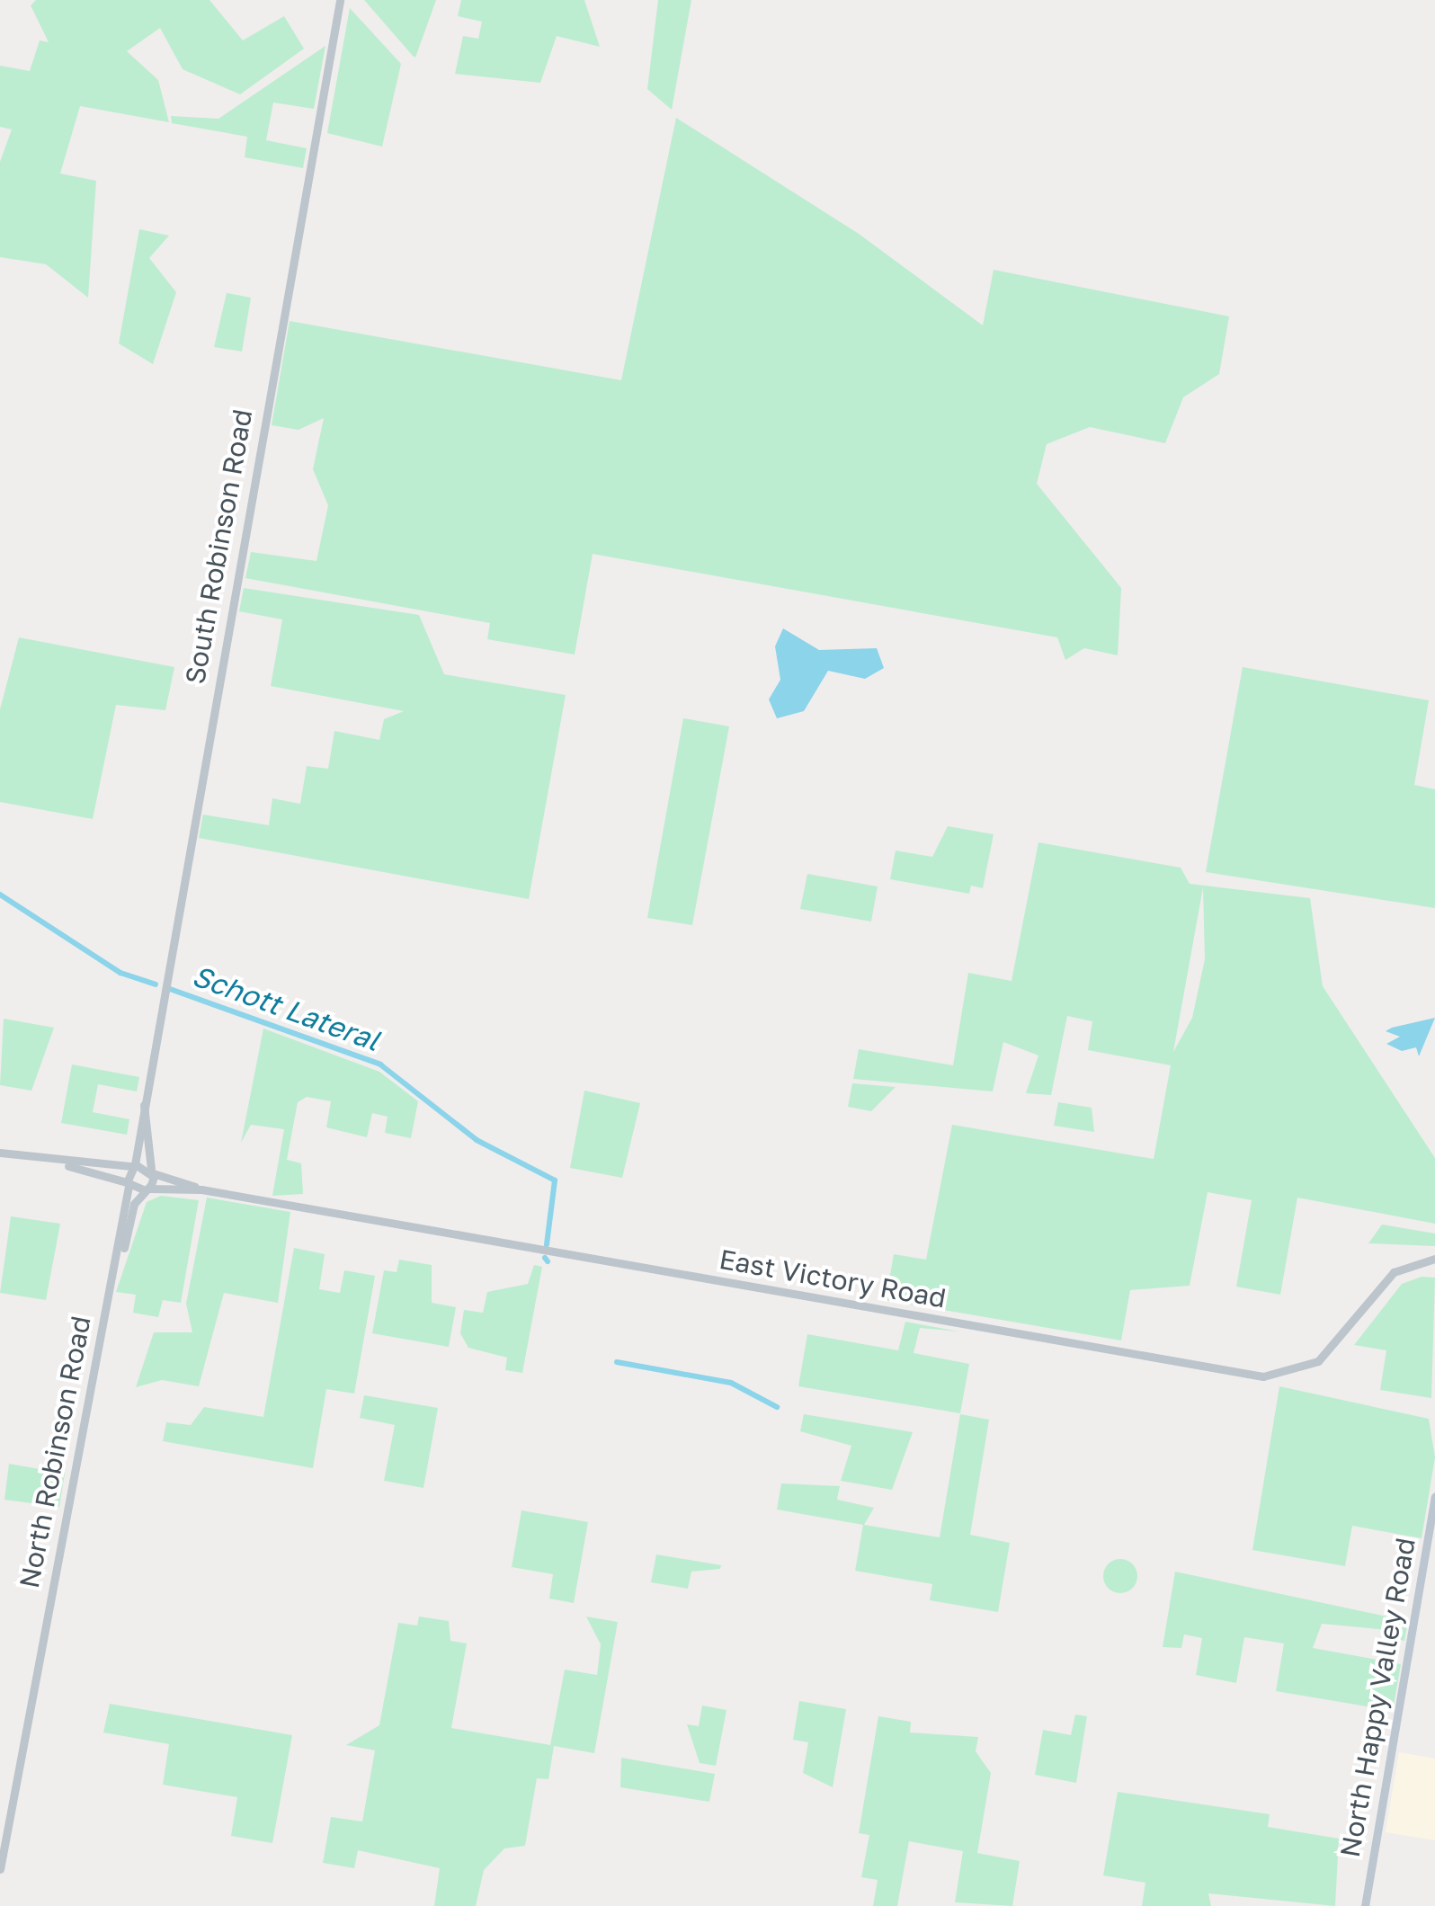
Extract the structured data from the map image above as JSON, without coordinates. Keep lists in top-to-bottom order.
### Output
{
  "streets": {
    "main road": ["North Happy Valley Road"],
    "street": ["South Robinson Road", "East Victory Road", "North Robinson Road"]
  },
  "crossings": [
    ["South Robinson Road", "East Victory Road"],
    ["South Robinson Road", "North Robinson Road"],
    ["East Victory Road", "North Robinson Road"]
  ],
  "water": ["Schott Lateral"]
}
